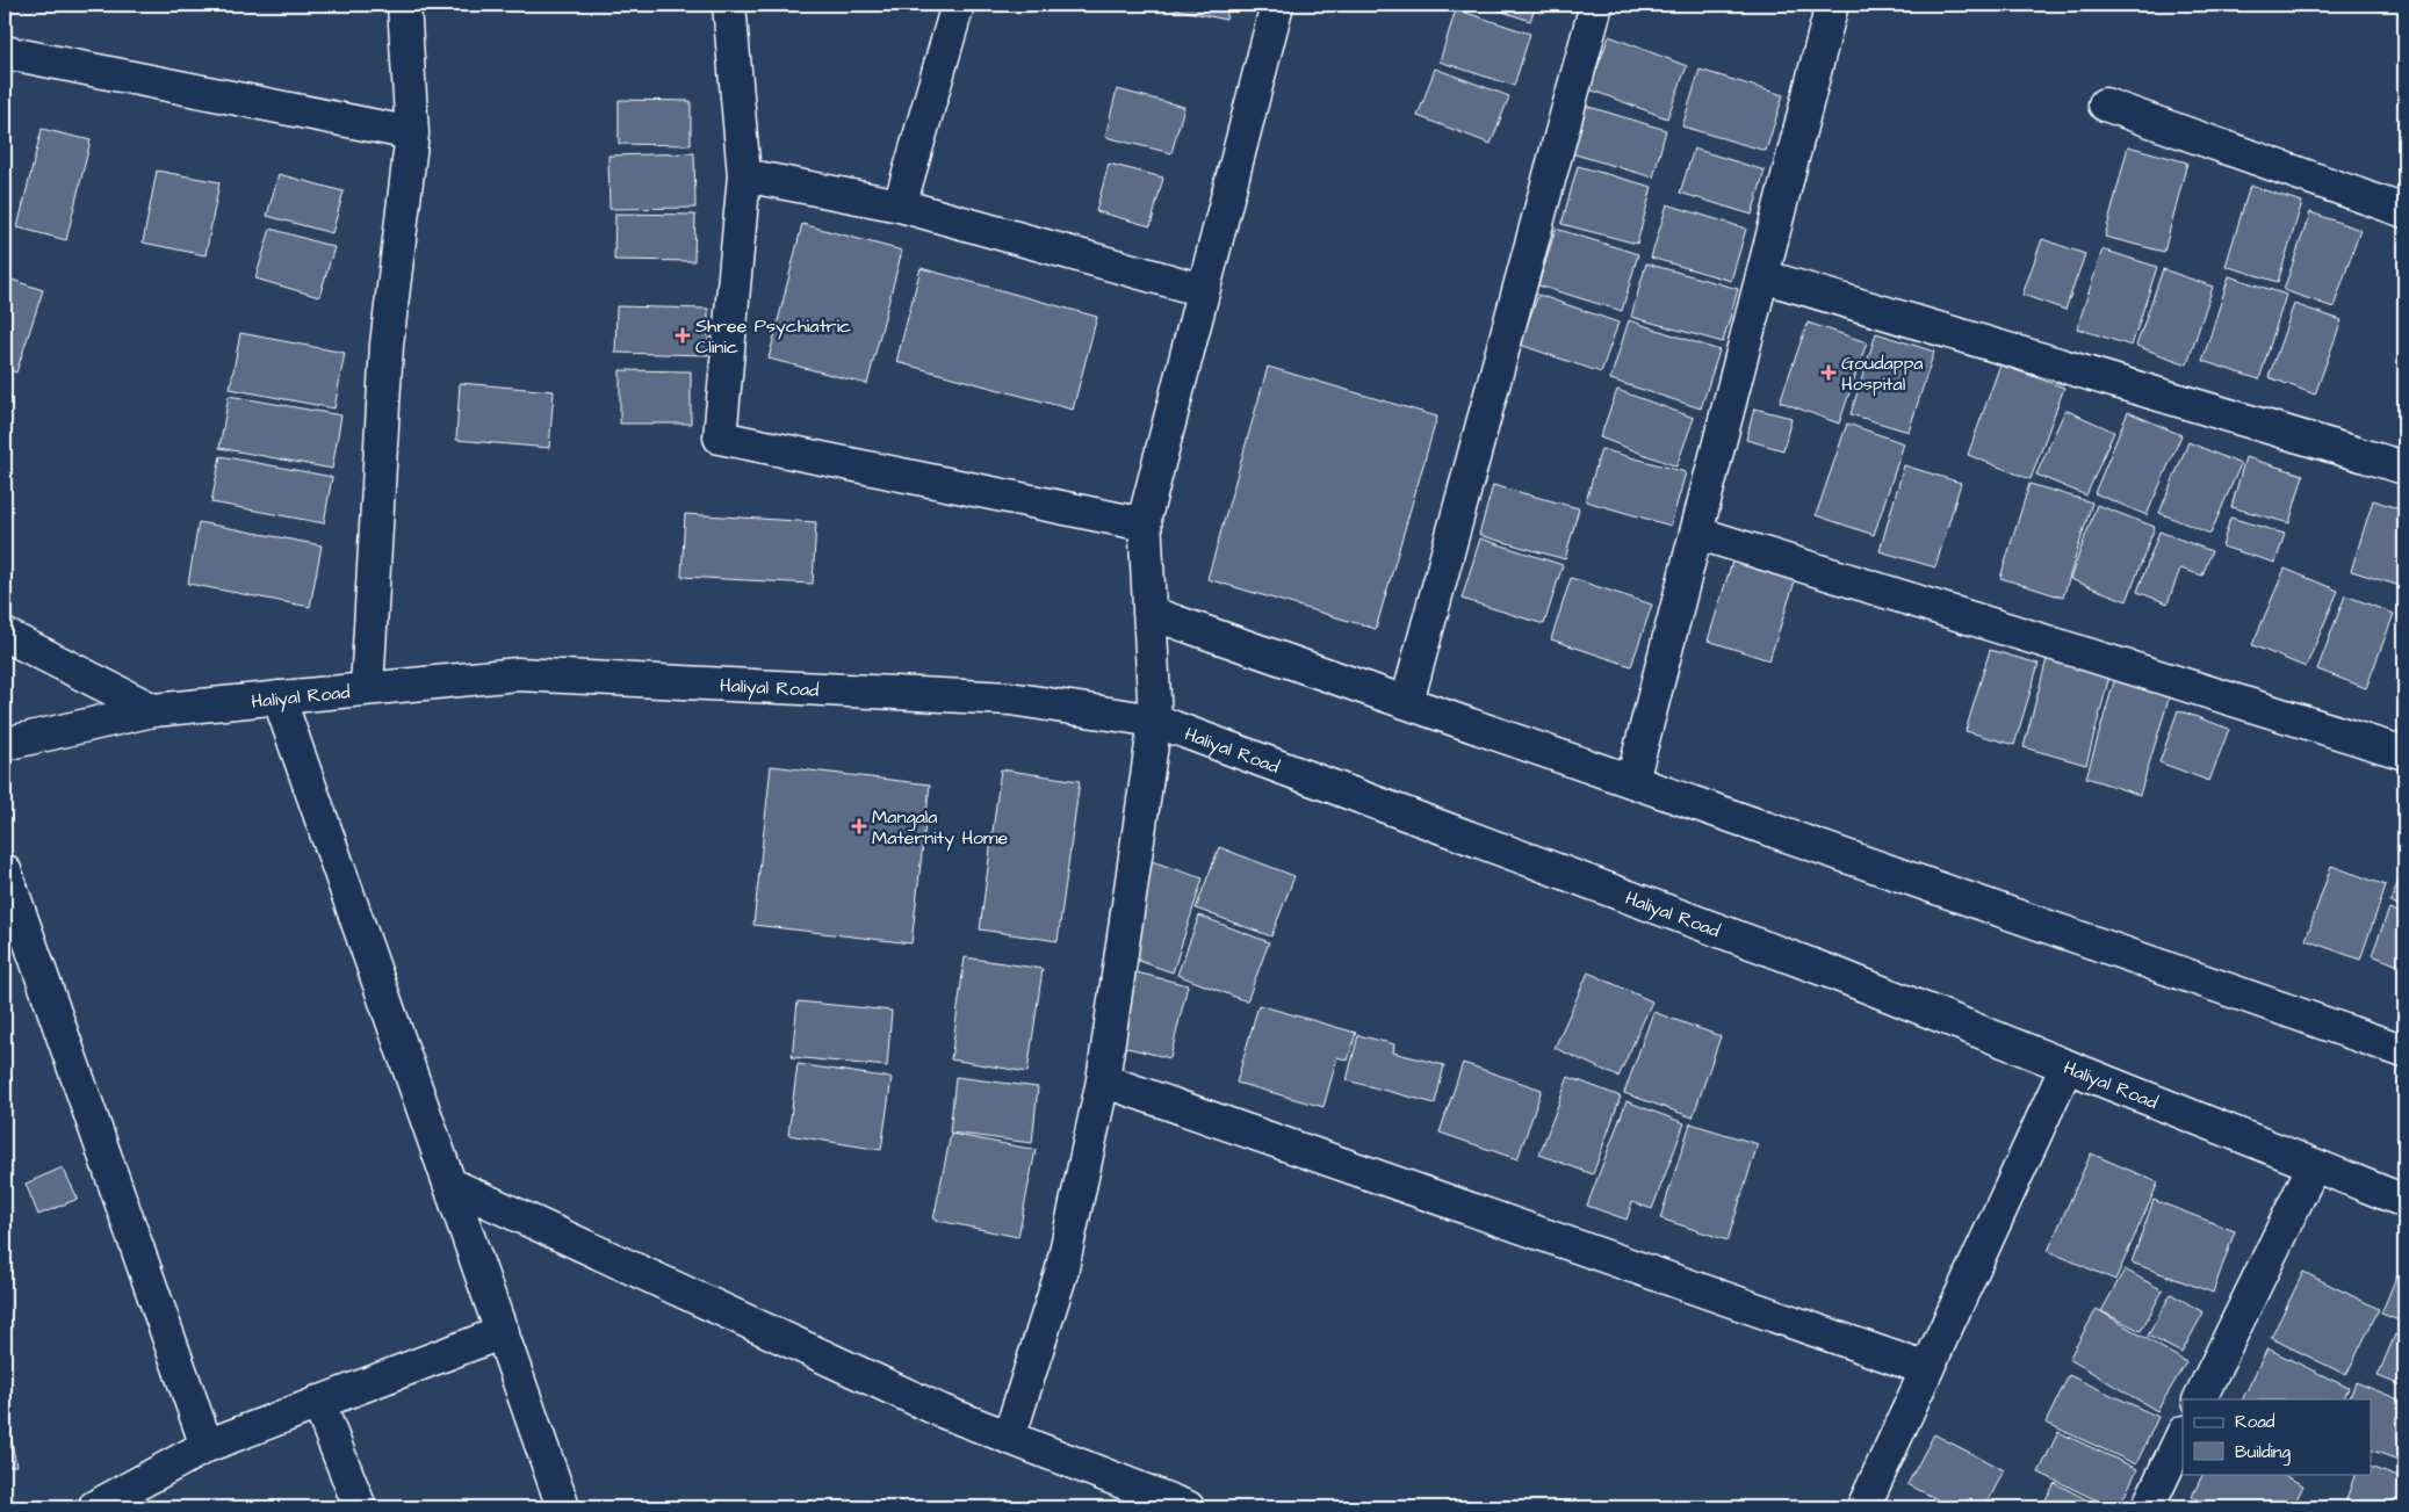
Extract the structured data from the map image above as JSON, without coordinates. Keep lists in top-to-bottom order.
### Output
{
  "streets": {
    "street": ["Haliyal Road"]
  },
  "places": {
    "health": ["Shree Psychiatric Clinic", "Goudappa Hospital", "Mangala Maternity Home"]
  },
  "legend": ["Road", "Building"]
}
